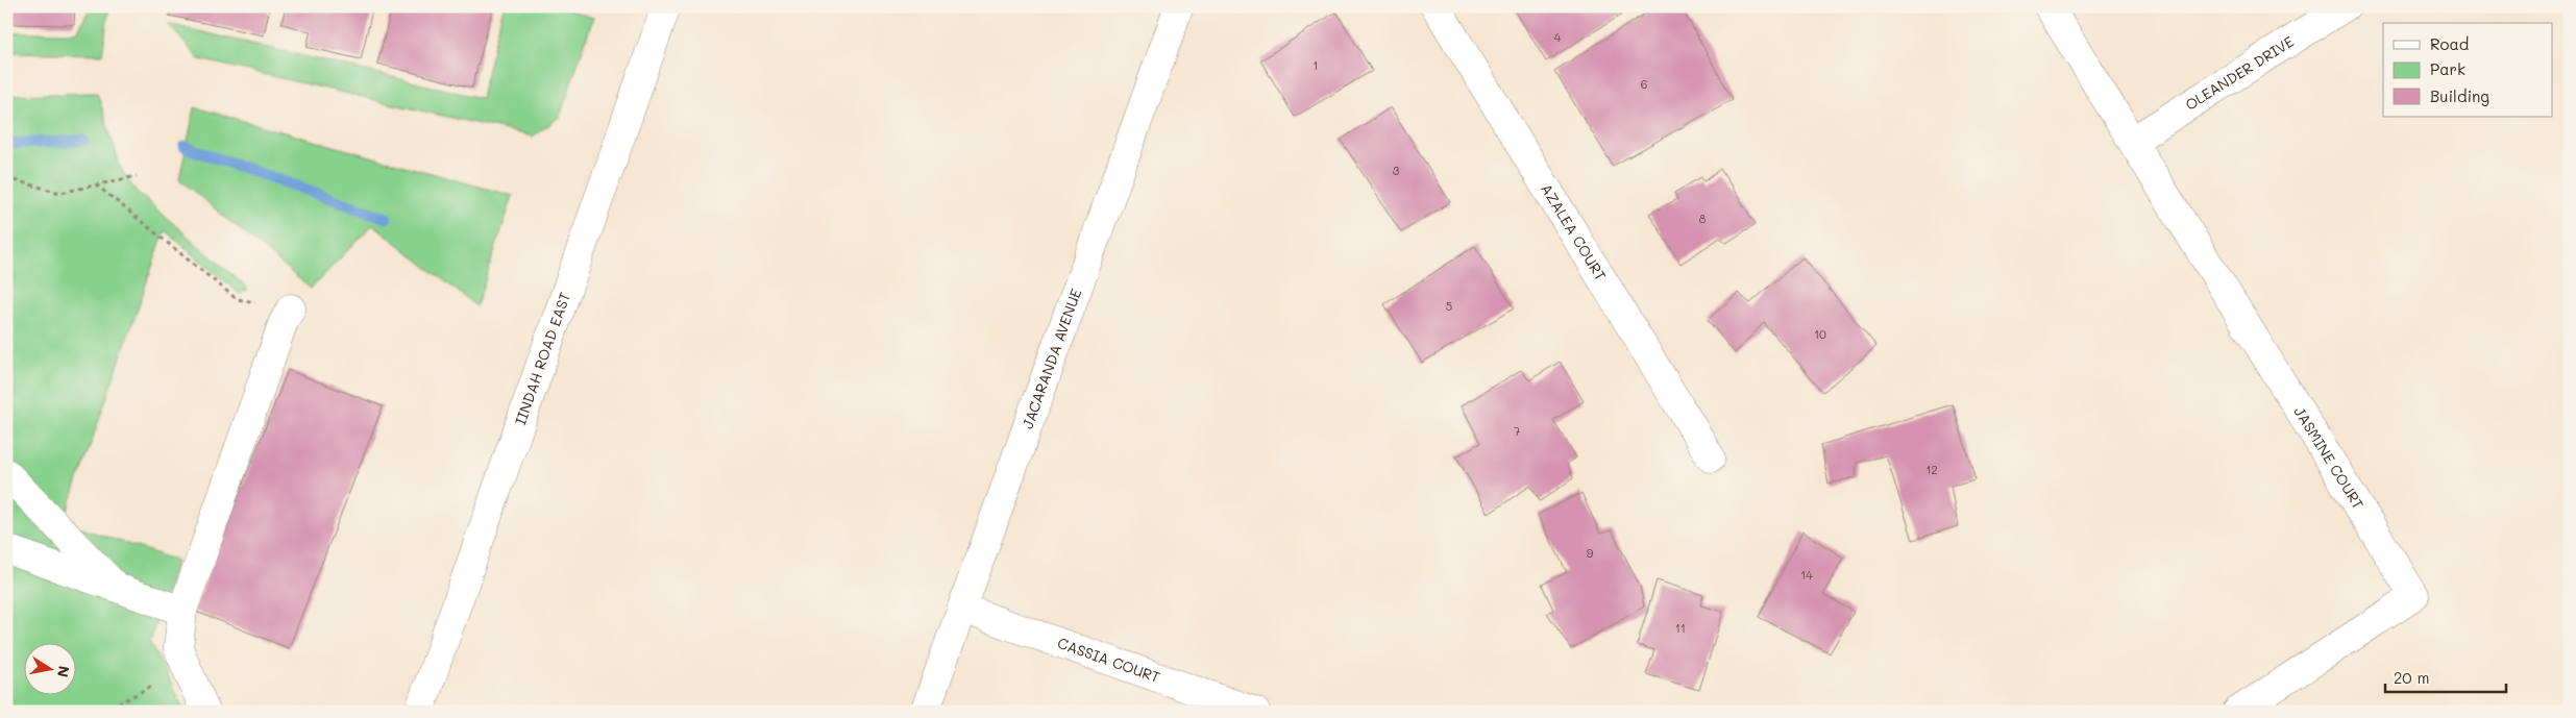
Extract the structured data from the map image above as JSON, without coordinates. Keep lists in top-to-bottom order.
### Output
{
  "streets": {
    "street": [
      "OLEANDER DRIVE",
      "AZALEA COURT",
      "IINDAH ROAD EAST",
      "JACARANDA AVENUE",
      "JASMINE COURT",
      "CASSIA COURT"
    ]
  },
  "crossings": [
    ["OLEANDER DRIVE", "JASMINE COURT"],
    ["JACARANDA AVENUE", "CASSIA COURT"]
  ],
  "house_numbers": [
    "4",
    "1",
    "6",
    "3",
    "8",
    "5",
    "10",
    "7",
    "12",
    "9",
    "14",
    "11"
  ],
  "legend": ["Road", "Park", "Building"],
  "scale_bar": "20 m",
  "north": "right"
}
